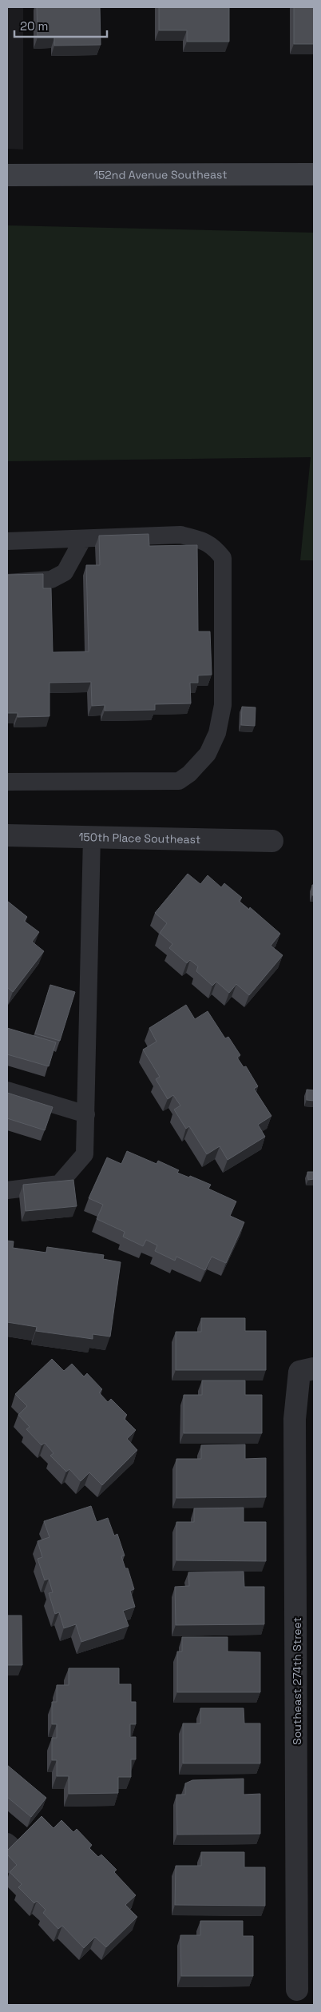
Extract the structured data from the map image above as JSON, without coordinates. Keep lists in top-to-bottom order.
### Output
{
  "streets": {
    "street": ["152nd Avenue Southeast", "150th Place Southeast", "Southeast 274th Street"]
  },
  "scale_bar": "20 m"
}
